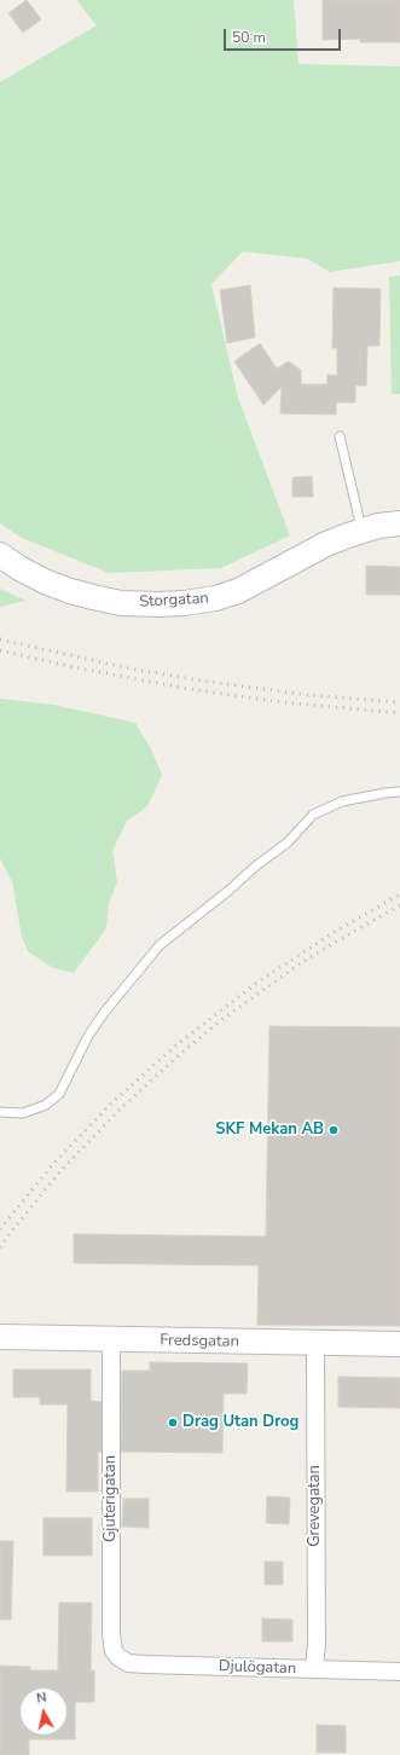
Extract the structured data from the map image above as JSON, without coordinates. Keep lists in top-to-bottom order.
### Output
{
  "streets": {
    "street": [
      "Storgatan",
      "Fredsgatan",
      "Gjuterigatan",
      "Grevegatan",
      "Djulögatan"
    ]
  },
  "crossings": [
    ["Fredsgatan", "Gjuterigatan"],
    ["Fredsgatan", "Grevegatan"],
    ["Gjuterigatan", "Djulögatan"],
    ["Grevegatan", "Djulögatan"]
  ],
  "places": ["SKF Mekan AB", "Drag Utan Drog"],
  "scale_bar": "50 m",
  "north": "top"
}
